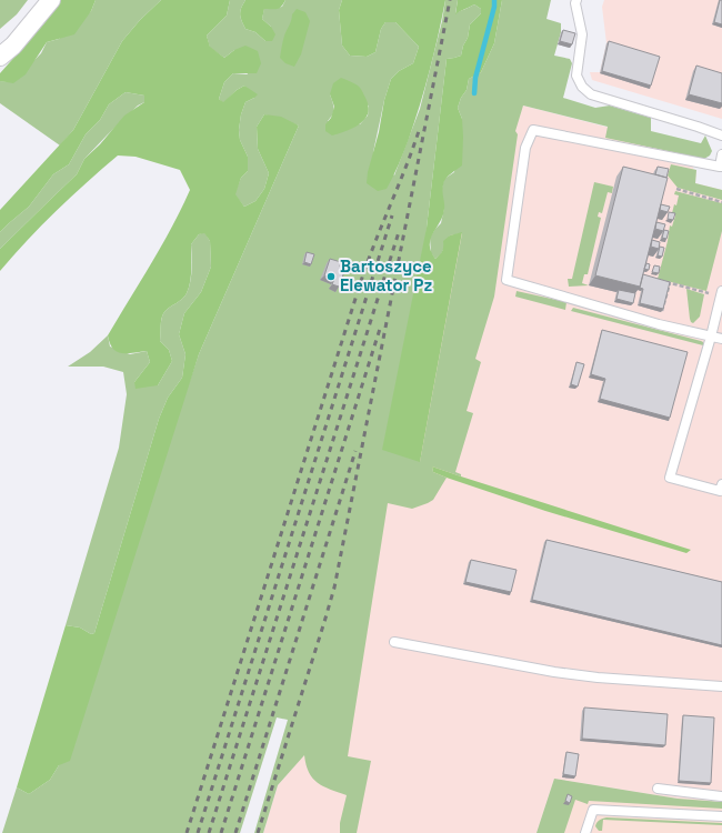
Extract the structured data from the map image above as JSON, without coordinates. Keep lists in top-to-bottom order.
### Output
{
  "places": ["Bartoszyce Elewator Pz"]
}
